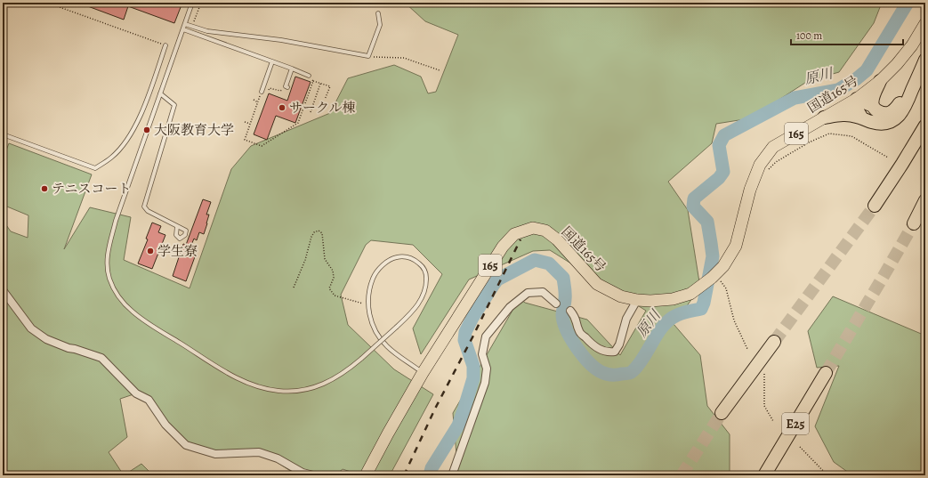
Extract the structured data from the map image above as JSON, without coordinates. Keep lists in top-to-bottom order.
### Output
{
  "streets": {
    "highway": ["国道165号", "165", "E25"]
  },
  "water": ["原川"],
  "places": [
    "サークル棟",
    "大阪教育大学",
    "テニスコート",
    "学生寮"
  ],
  "scale_bar": "100 m"
}
